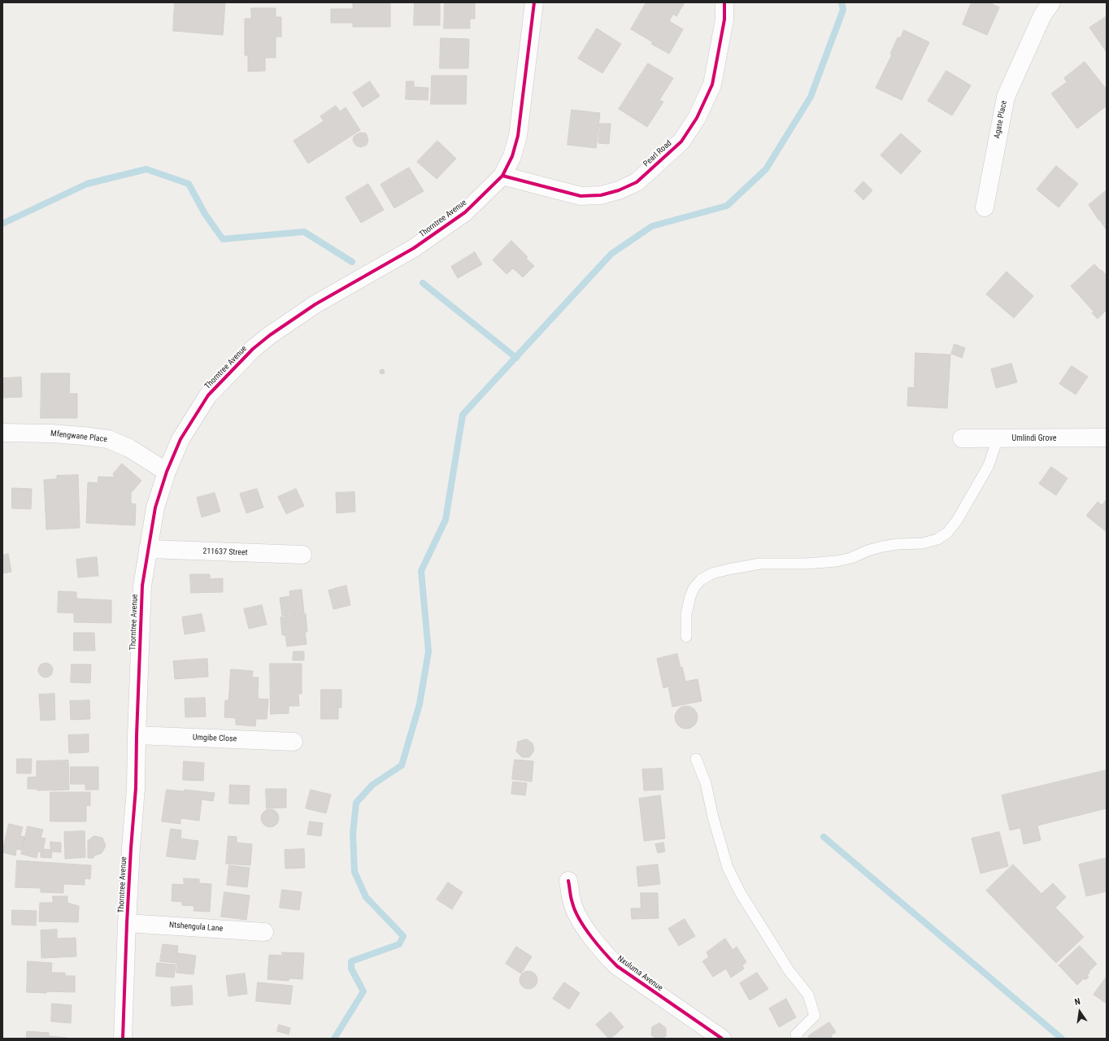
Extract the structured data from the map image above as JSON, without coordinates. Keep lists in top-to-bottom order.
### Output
{
  "streets": {
    "street": [
      "Agate Place",
      "Pearl Road",
      "Thorntree Avenue",
      "Mfengwane Place",
      "Umlindi Grove",
      "211637 Street",
      "Umgibe Close",
      "Ntshengula Lane",
      "Nxuluma Avenue"
    ]
  },
  "crossings": [
    ["Pearl Road", "Thorntree Avenue"],
    ["Thorntree Avenue", "Mfengwane Place"],
    ["Thorntree Avenue", "211637 Street"],
    ["Thorntree Avenue", "Umgibe Close"],
    ["Thorntree Avenue", "Ntshengula Lane"]
  ],
  "north": "top"
}
